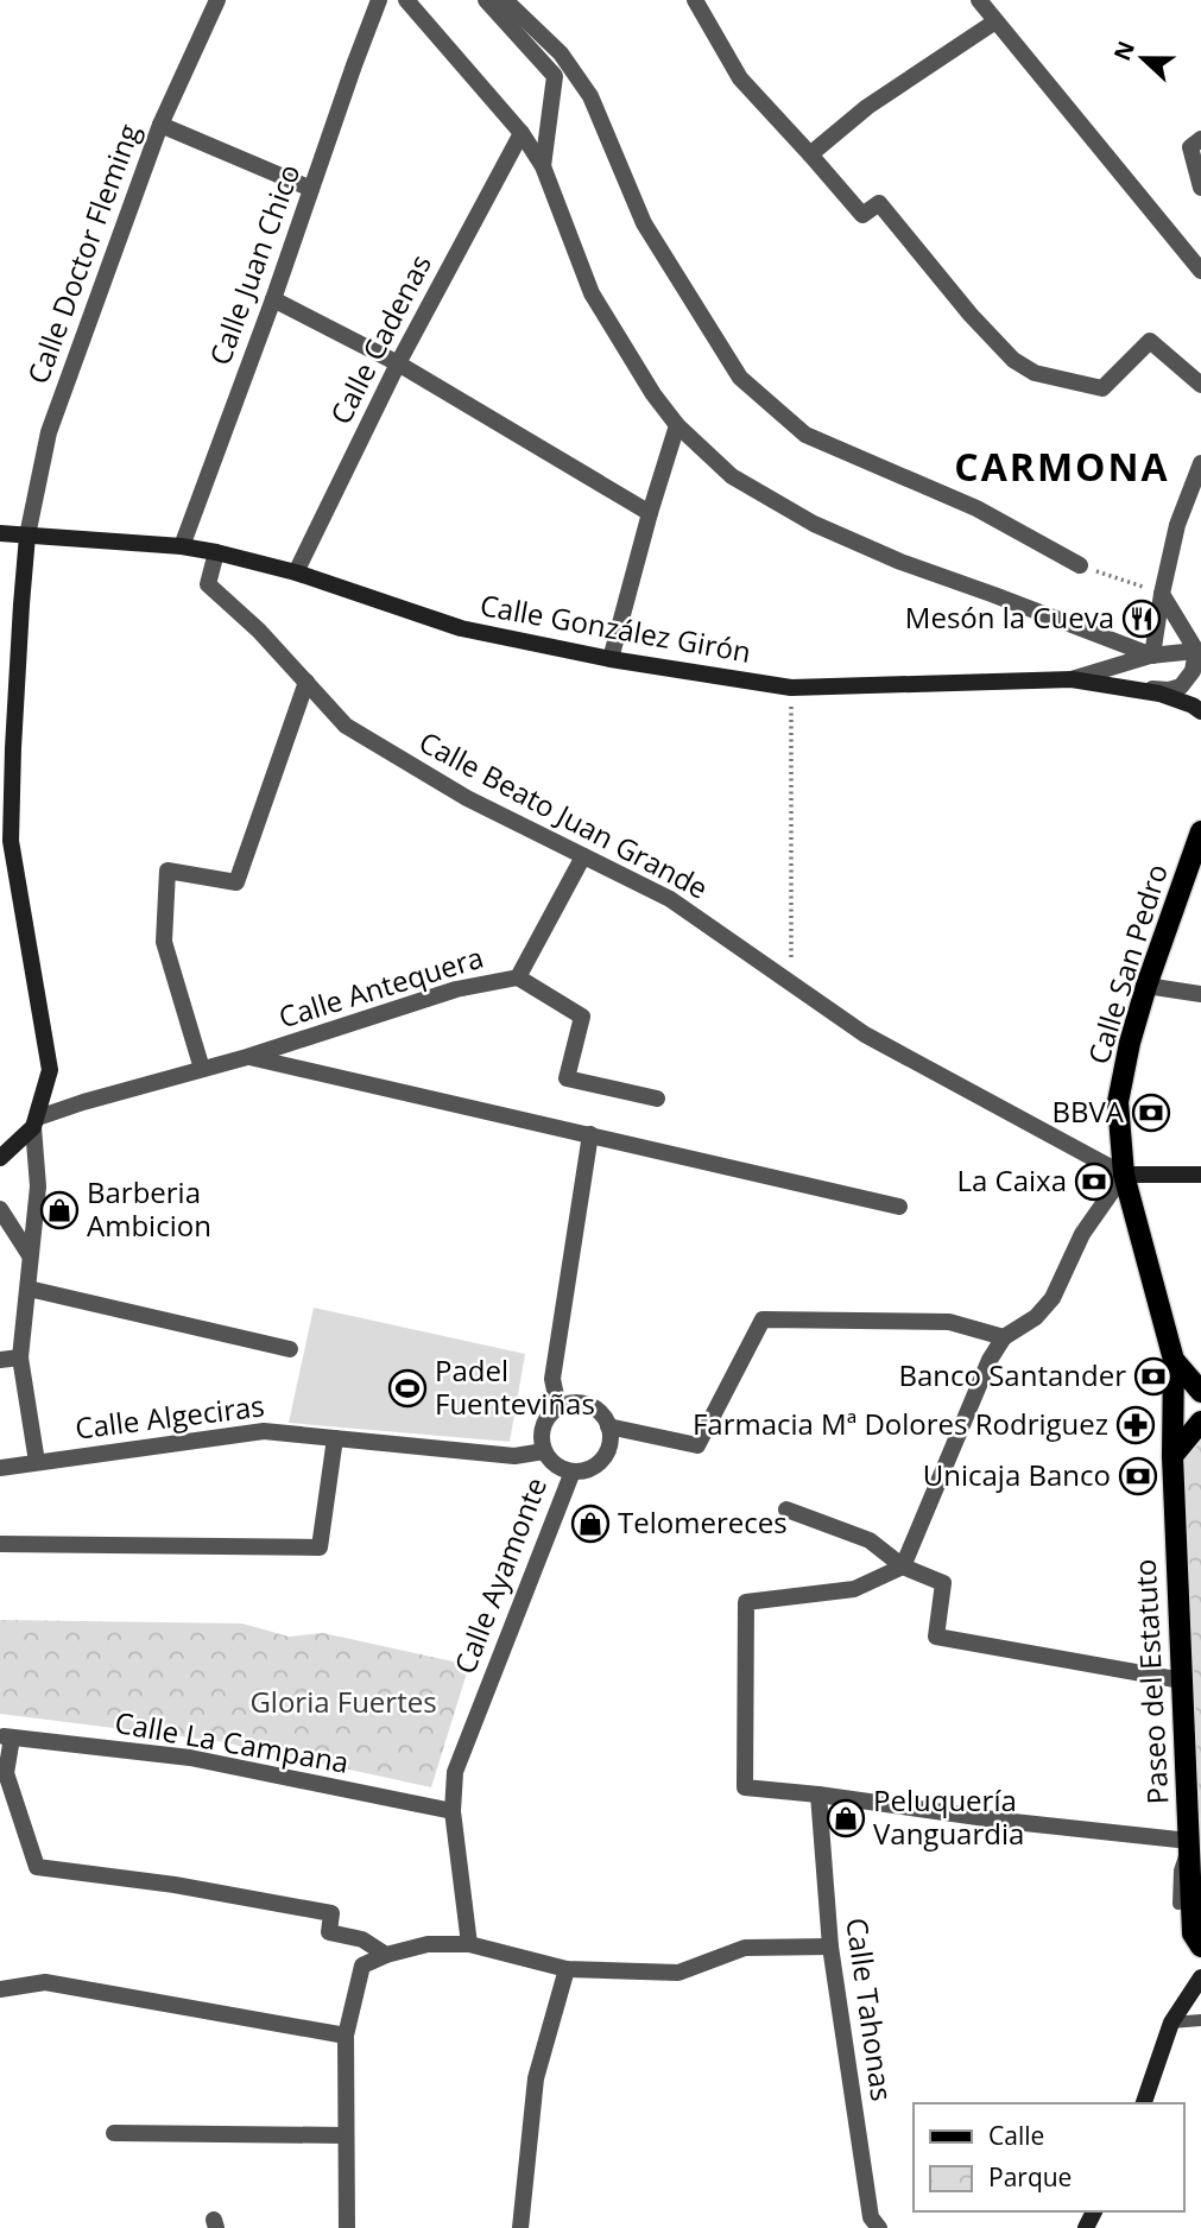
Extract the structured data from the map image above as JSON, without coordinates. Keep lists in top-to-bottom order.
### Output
{
  "streets": {
    "main road": ["Calle San Pedro", "Paseo del Estatuto"],
    "street": [
      "Calle Doctor Fleming",
      "Calle Juan Chico",
      "Calle Cadenas",
      "Calle González Girón",
      "Calle Beato Juan Grande",
      "Calle Antequera",
      "Calle Algeciras",
      "Calle Ayamonte",
      "Calle La Campana",
      "Calle Tahonas"
    ]
  },
  "crossings": [
    ["Calle Doctor Fleming", "Calle González Girón"],
    ["Calle Juan Chico", "Calle González Girón"],
    ["Calle Cadenas", "Calle González Girón"],
    ["Calle González Girón", "Calle Beato Juan Grande"],
    ["Calle Beato Juan Grande", "Calle San Pedro"],
    ["Calle San Pedro", "Paseo del Estatuto"],
    ["Calle Algeciras", "Calle Ayamonte"],
    ["Calle Ayamonte", "Calle La Campana"]
  ],
  "districts": ["CARMONA"],
  "parks": ["Gloria Fuertes"],
  "places": {
    "restaurant": ["Mesón la Cueva"],
    "bank": [
      "BBVA",
      "La Caixa",
      "Banco Santander",
      "Unicaja Banco"
    ],
    "shop": ["Barberia Ambicion", "Telomereces", "Peluquería Vanguardia"],
    "sports": ["Padel Fuenteviñas"],
    "pharmacy": ["Farmacia Mª Dolores Rodriguez"]
  },
  "legend": ["Calle", "Parque"],
  "north": "left"
}
